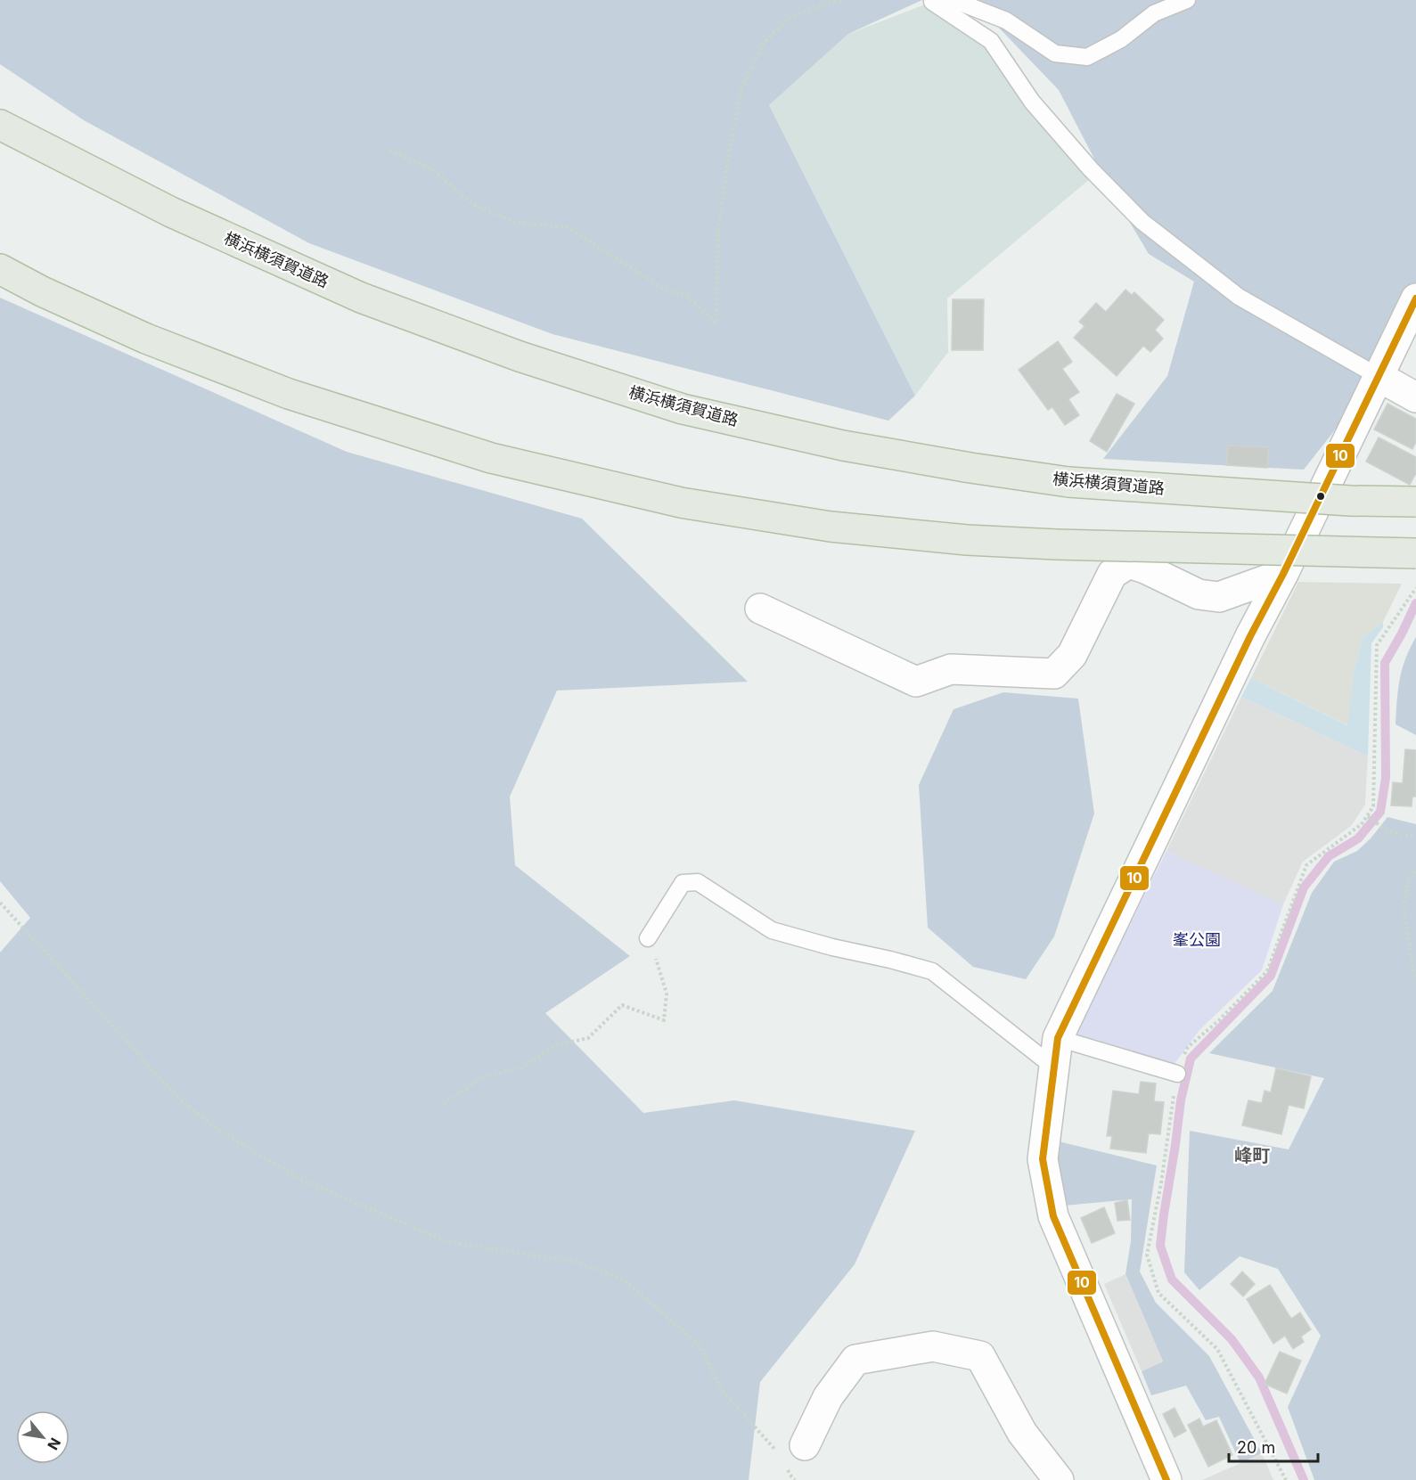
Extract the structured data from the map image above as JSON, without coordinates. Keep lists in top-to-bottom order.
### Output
{
  "streets": {
    "highway": ["横浜横須賀道路"]
  },
  "districts": ["峰町"],
  "parks": ["峯公園"],
  "lines": ["transit line 10"],
  "scale_bar": "20 m",
  "north": "bottom right"
}
